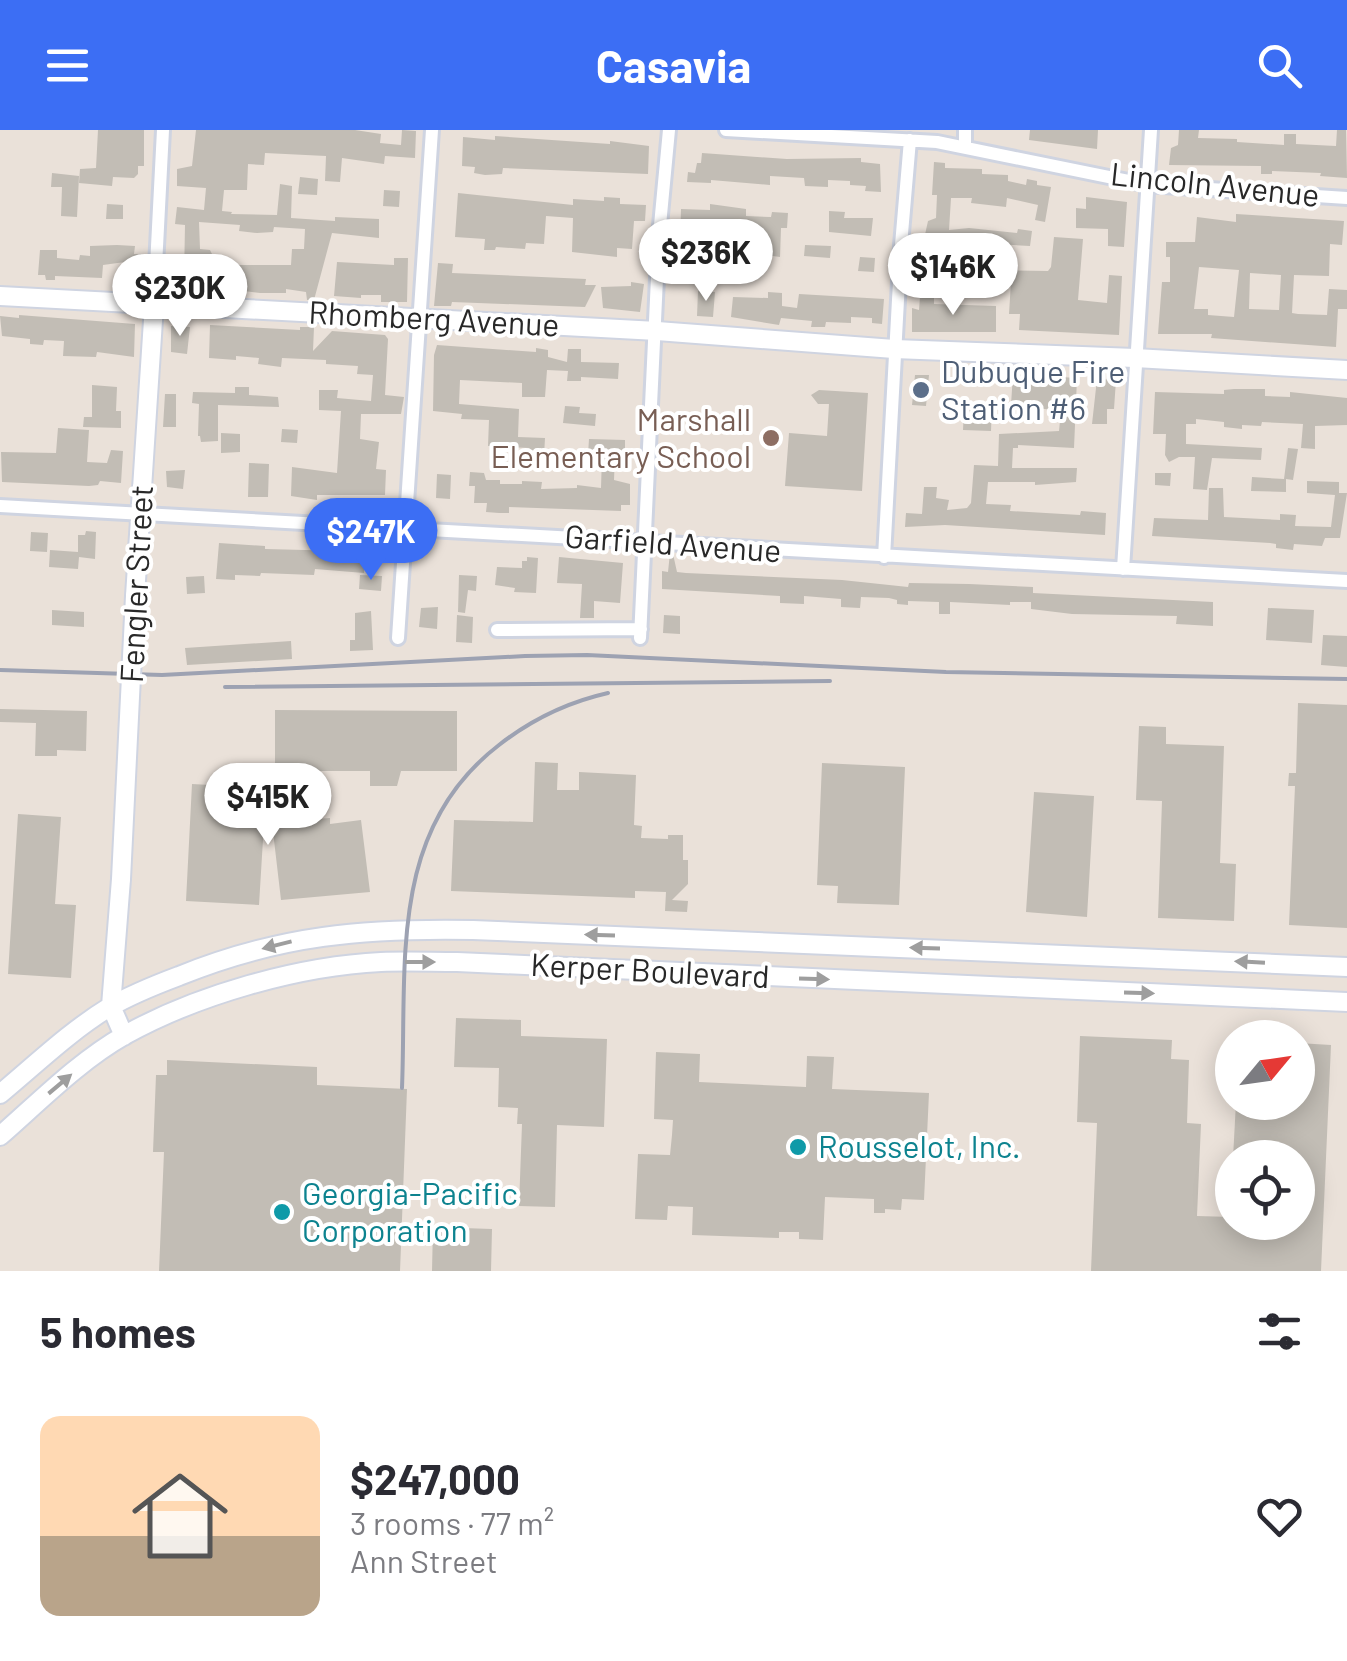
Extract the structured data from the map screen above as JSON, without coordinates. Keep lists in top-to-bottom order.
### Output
{
  "streets": {
    "street": [
      "Lincoln Avenue",
      "Rhomberg Avenue",
      "Garfield Avenue",
      "Fengler Street",
      "Kerper Boulevard"
    ]
  },
  "crossings": [
    ["Rhomberg Avenue", "Fengler Street"],
    ["Garfield Avenue", "Fengler Street"],
    ["Fengler Street", "Kerper Boulevard"]
  ],
  "places": [
    "Dubuque Fire Station #6",
    "Marshall Elementary School",
    "Rousselot, Inc.",
    "Georgia-Pacific Corporation"
  ],
  "north": "top right",
  "page": {
    "header": "Casavia",
    "price": [
      "$236K",
      "$146K",
      "$230K",
      "$247K",
      "$415K"
    ],
    "heading": "5 homes",
    "list": [
      {
        "name": "$247,000",
        "note": "3 rooms · 77 m² · Ann Street"
      }
    ]
  }
}
